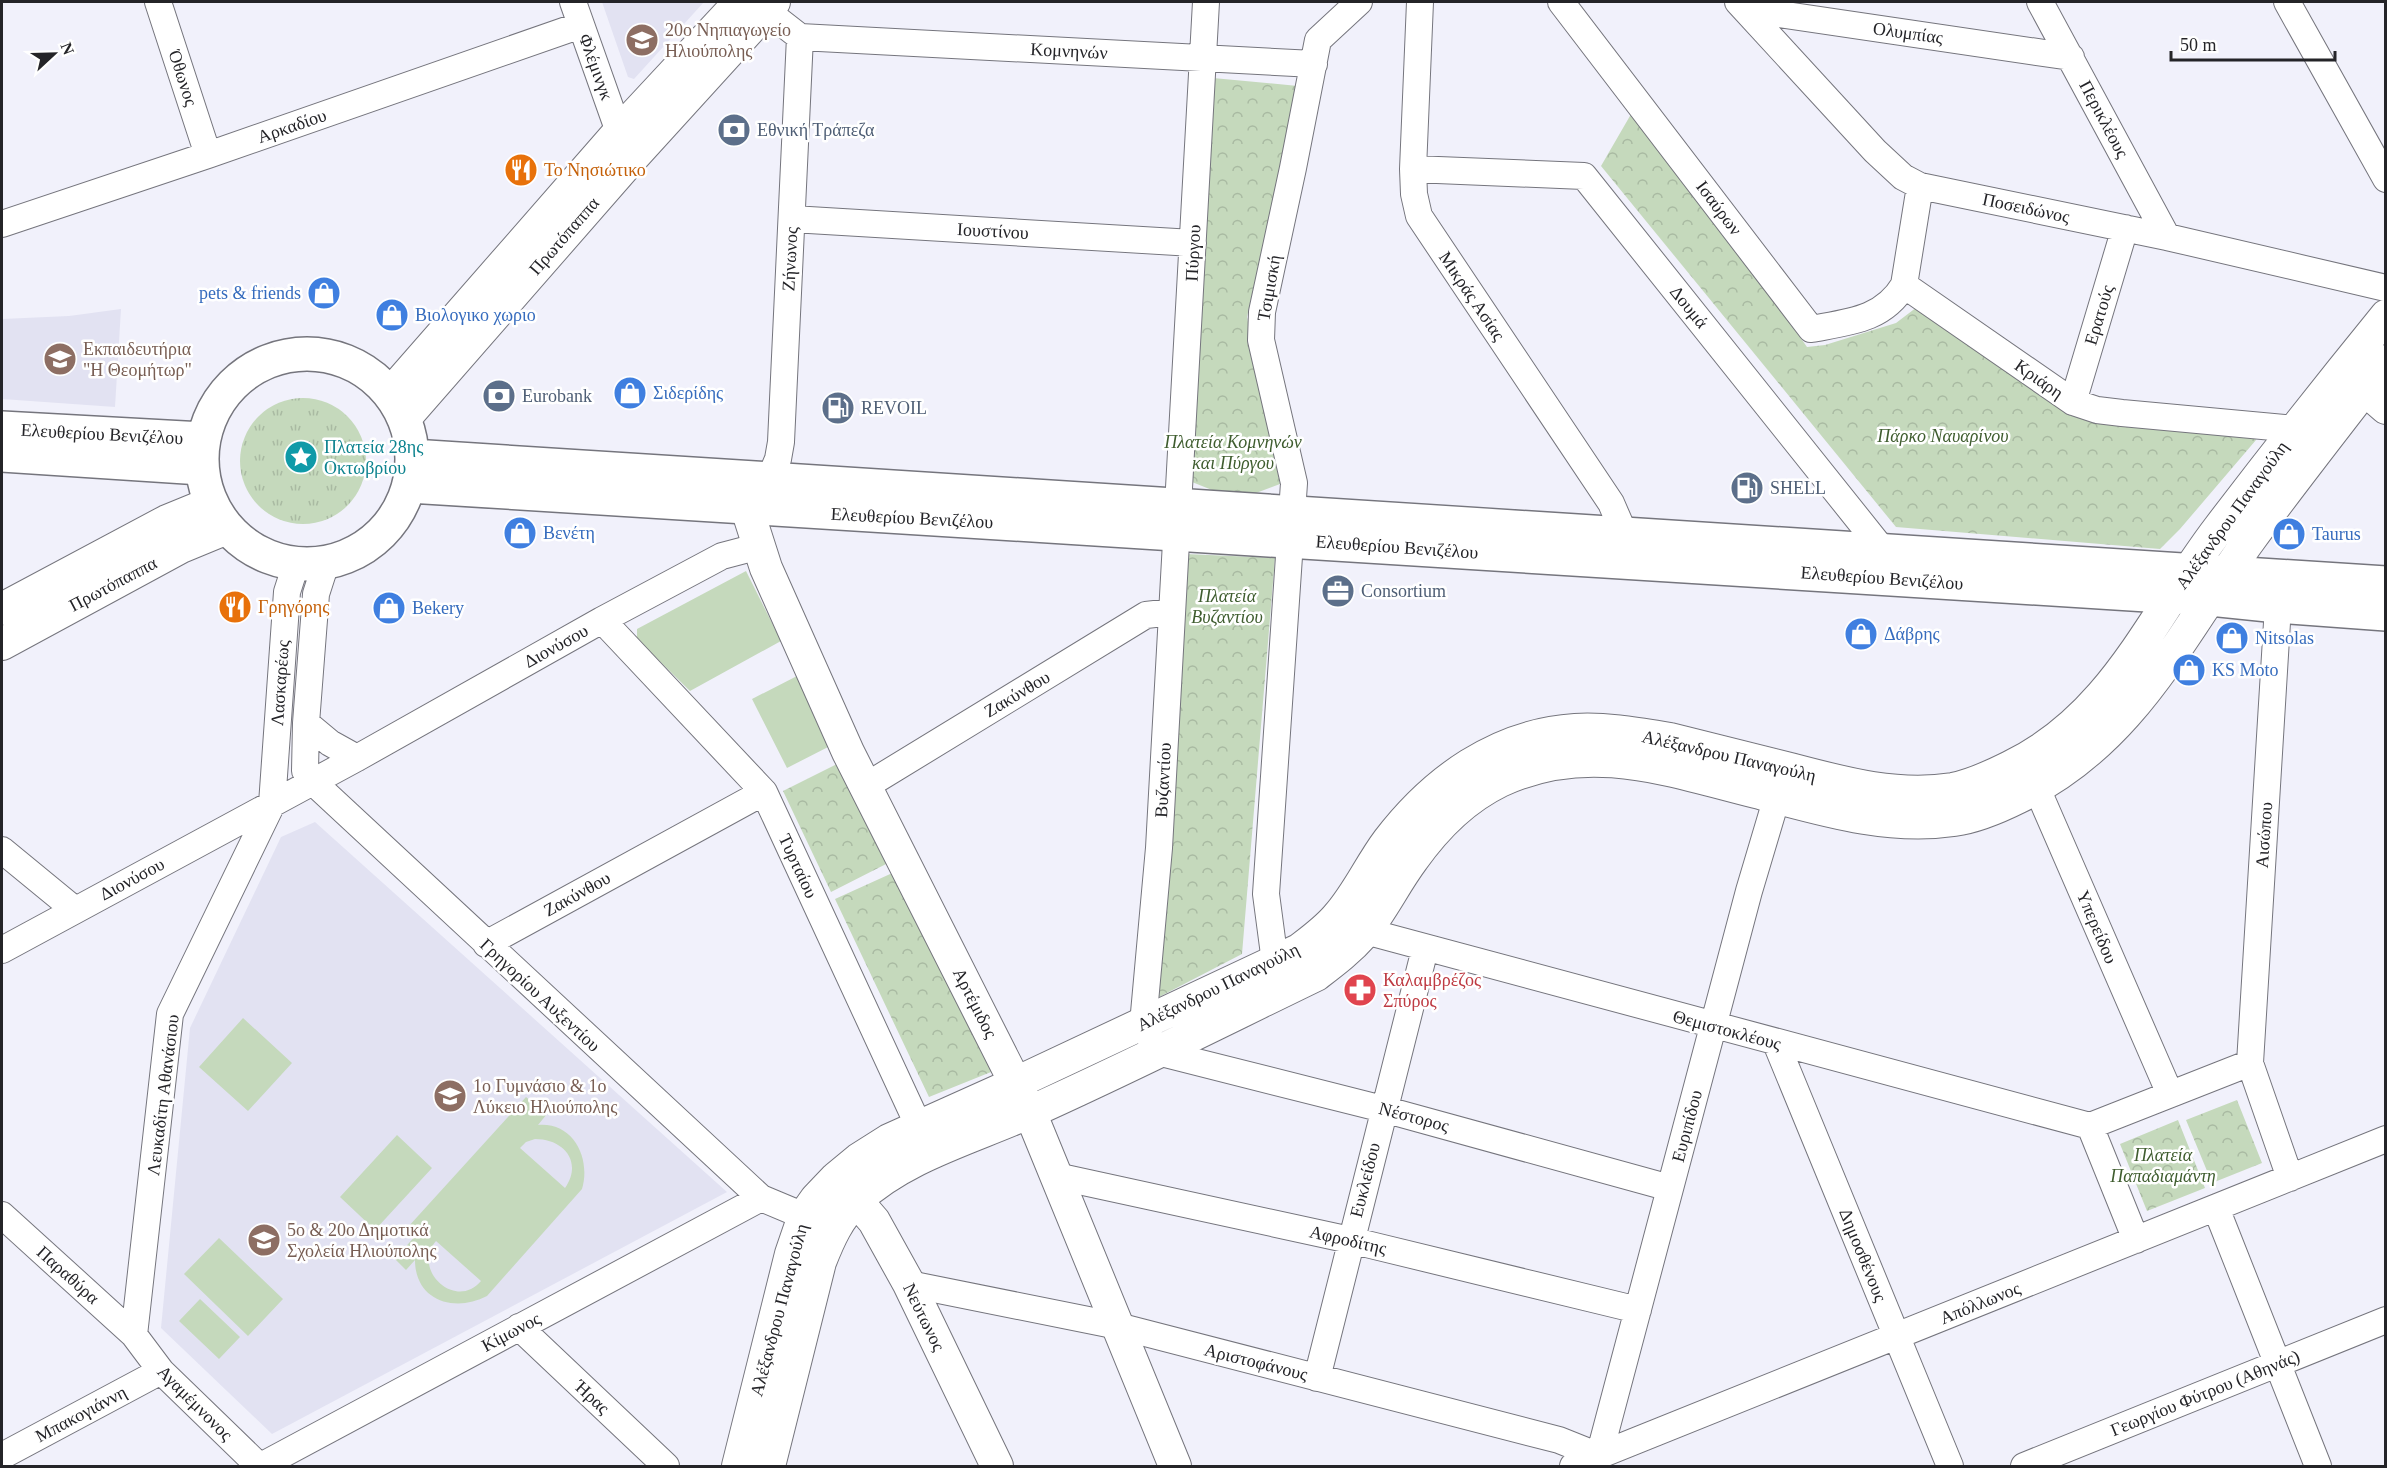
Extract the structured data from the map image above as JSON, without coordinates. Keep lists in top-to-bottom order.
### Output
{
  "streets": {
    "main road": ["Ελευθερίου Βενιζέλου"],
    "street": [
      "Ολυμπίας",
      "Κομνηνών",
      "Φλέμινγκ",
      "Όθωνος",
      "Περικλέους",
      "Αρκαδίου",
      "Ισαύρων",
      "Ποσειδώνος",
      "Ιουστίνου",
      "Πρωτόπαππα",
      "Πύργου",
      "Ζήνωνος",
      "Τσιμισκή",
      "Μικράς Ασίας",
      "Δουμά",
      "Ερατούς",
      "Κριάρη",
      "Αλέξανδρου Παναγούλη",
      "Διονύσου",
      "Λασκαρέως",
      "Ζακύνθου",
      "Βυζαντίου",
      "Αισώπου",
      "Τυρταίου",
      "Υπερείδου",
      "Γρηγορίου Αυξεντίου",
      "Αρτέμιδος",
      "Θεμιστοκλέους",
      "Λευκαδίτη Αθανάσιου",
      "Νέστορος",
      "Ευριπίδου",
      "Ευκλείδου",
      "Αφροδίτης",
      "Δημοσθένους",
      "Παραθύρα",
      "Απόλλωνος",
      "Νεύτωνος",
      "Κίμωνος",
      "Αριστοφάνους",
      "Γεωργίου Φύτρου (Αθηνάς)",
      "Ήρας",
      "Αγαμέμνονος",
      "Μπακογιάννη"
    ]
  },
  "crossings": [
    ["Ολυμπίας", "Περικλέους"],
    ["Ολυμπίας", "Ποσειδώνος"],
    ["Κομνηνών", "Πύργου"],
    ["Κομνηνών", "Ζήνωνος"],
    ["Κομνηνών", "Τσιμισκή"],
    ["Φλέμινγκ", "Αρκαδίου"],
    ["Φλέμινγκ", "Πρωτόπαππα"],
    ["Όθωνος", "Αρκαδίου"],
    ["Περικλέους", "Ποσειδώνος"],
    ["Ισαύρων", "Κριάρη"],
    ["Ποσειδώνος", "Ερατούς"],
    ["Ιουστίνου", "Πύργου"],
    ["Ιουστίνου", "Ζήνωνος"],
    ["Πρωτόπαππα", "Ελευθερίου Βενιζέλου"],
    ["Πρωτόπαππα", "Λασκαρέως"],
    ["Πύργου", "Ελευθερίου Βενιζέλου"],
    ["Πύργου", "Βυζαντίου"],
    ["Ζήνωνος", "Ελευθερίου Βενιζέλου"],
    ["Τσιμισκή", "Ελευθερίου Βενιζέλου"],
    ["Μικράς Ασίας", "Δουμά"],
    ["Μικράς Ασίας", "Ελευθερίου Βενιζέλου"],
    ["Δουμά", "Ελευθερίου Βενιζέλου"],
    ["Ερατούς", "Κριάρη"],
    ["Κριάρη", "Αλέξανδρου Παναγούλη"],
    ["Ελευθερίου Βενιζέλου", "Αλέξανδρου Παναγούλη"],
    ["Ελευθερίου Βενιζέλου", "Λασκαρέως"],
    ["Ελευθερίου Βενιζέλου", "Βυζαντίου"],
    ["Ελευθερίου Βενιζέλου", "Αισώπου"],
    ["Αλέξανδρου Παναγούλη", "Βυζαντίου"],
    ["Αλέξανδρου Παναγούλη", "Τυρταίου"],
    ["Αλέξανδρου Παναγούλη", "Υπερείδου"],
    ["Αλέξανδρου Παναγούλη", "Γρηγορίου Αυξεντίου"],
    ["Αλέξανδρου Παναγούλη", "Αρτέμιδος"],
    ["Αλέξανδρου Παναγούλη", "Θεμιστοκλέους"],
    ["Αλέξανδρου Παναγούλη", "Νέστορος"],
    ["Αλέξανδρου Παναγούλη", "Ευριπίδου"],
    ["Αλέξανδρου Παναγούλη", "Νεύτωνος"],
    ["Διονύσου", "Λασκαρέως"],
    ["Διονύσου", "Τυρταίου"],
    ["Διονύσου", "Γρηγορίου Αυξεντίου"],
    ["Διονύσου", "Αρτέμιδος"],
    ["Διονύσου", "Λευκαδίτη Αθανάσιου"],
    ["Λασκαρέως", "Γρηγορίου Αυξεντίου"],
    ["Λασκαρέως", "Λευκαδίτη Αθανάσιου"],
    ["Ζακύνθου", "Βυζαντίου"],
    ["Ζακύνθου", "Τυρταίου"],
    ["Ζακύνθου", "Γρηγορίου Αυξεντίου"],
    ["Ζακύνθου", "Αρτέμιδος"],
    ["Γρηγορίου Αυξεντίου", "Κίμωνος"],
    ["Αρτέμιδος", "Αφροδίτης"],
    ["Αρτέμιδος", "Αριστοφάνους"],
    ["Θεμιστοκλέους", "Ευριπίδου"],
    ["Θεμιστοκλέους", "Ευκλείδου"],
    ["Θεμιστοκλέους", "Δημοσθένους"],
    ["Λευκαδίτη Αθανάσιου", "Παραθύρα"],
    ["Λευκαδίτη Αθανάσιου", "Αγαμέμνονος"],
    ["Νέστορος", "Ευριπίδου"],
    ["Νέστορος", "Ευκλείδου"],
    ["Ευριπίδου", "Αφροδίτης"],
    ["Ευριπίδου", "Απόλλωνος"],
    ["Ευριπίδου", "Αριστοφάνους"],
    ["Ευκλείδου", "Αφροδίτης"],
    ["Ευκλείδου", "Αριστοφάνους"],
    ["Δημοσθένους", "Απόλλωνος"],
    ["Παραθύρα", "Αγαμέμνονος"],
    ["Απόλλωνος", "Αριστοφάνους"],
    ["Νεύτωνος", "Αριστοφάνους"],
    ["Κίμωνος", "Ήρας"],
    ["Κίμωνος", "Αγαμέμνονος"],
    ["Αγαμέμνονος", "Μπακογιάννη"]
  ],
  "parks": [
    "Πάρκο Ναυαρίνου",
    "Πλατεία Κομνηνών και Πύργου",
    "Πλατεία Βυζαντίου",
    "Πλατεία Παπαδιαμάντη"
  ],
  "places": {
    "school or university": [
      "20ο Νηπιαγωγείo Ηλιούπολης",
      "Εκπαιδευτήρια \"Η Θεομήτωρ\"",
      "1ο Γυμνάσιο & 1ο Λύκειο Ηλιούπολης",
      "5ο & 20ο Δημοτικά Σχολεία Ηλιούπολης"
    ],
    "bank": ["Εθνική Τράπεζα", "Eurobank"],
    "restaurant": ["Το Νησιώτικο", "Γρηγόρης"],
    "shop": [
      "pets & friends",
      "Βιολογικο χωριο",
      "Σιδερίδης",
      "Βενέτη",
      "Taurus",
      "Bekery",
      "Δάβρης",
      "Nitsolas",
      "KS Moto"
    ],
    "fuel station": ["REVOIL", "SHELL"],
    "place": ["Πλατεία 28ης Οκτωβρίου"],
    "office": ["Consortium"],
    "pharmacy": ["Καλαμβρέζος Σπύρος"]
  },
  "scale_bar": "50 m",
  "north": "right"
}
